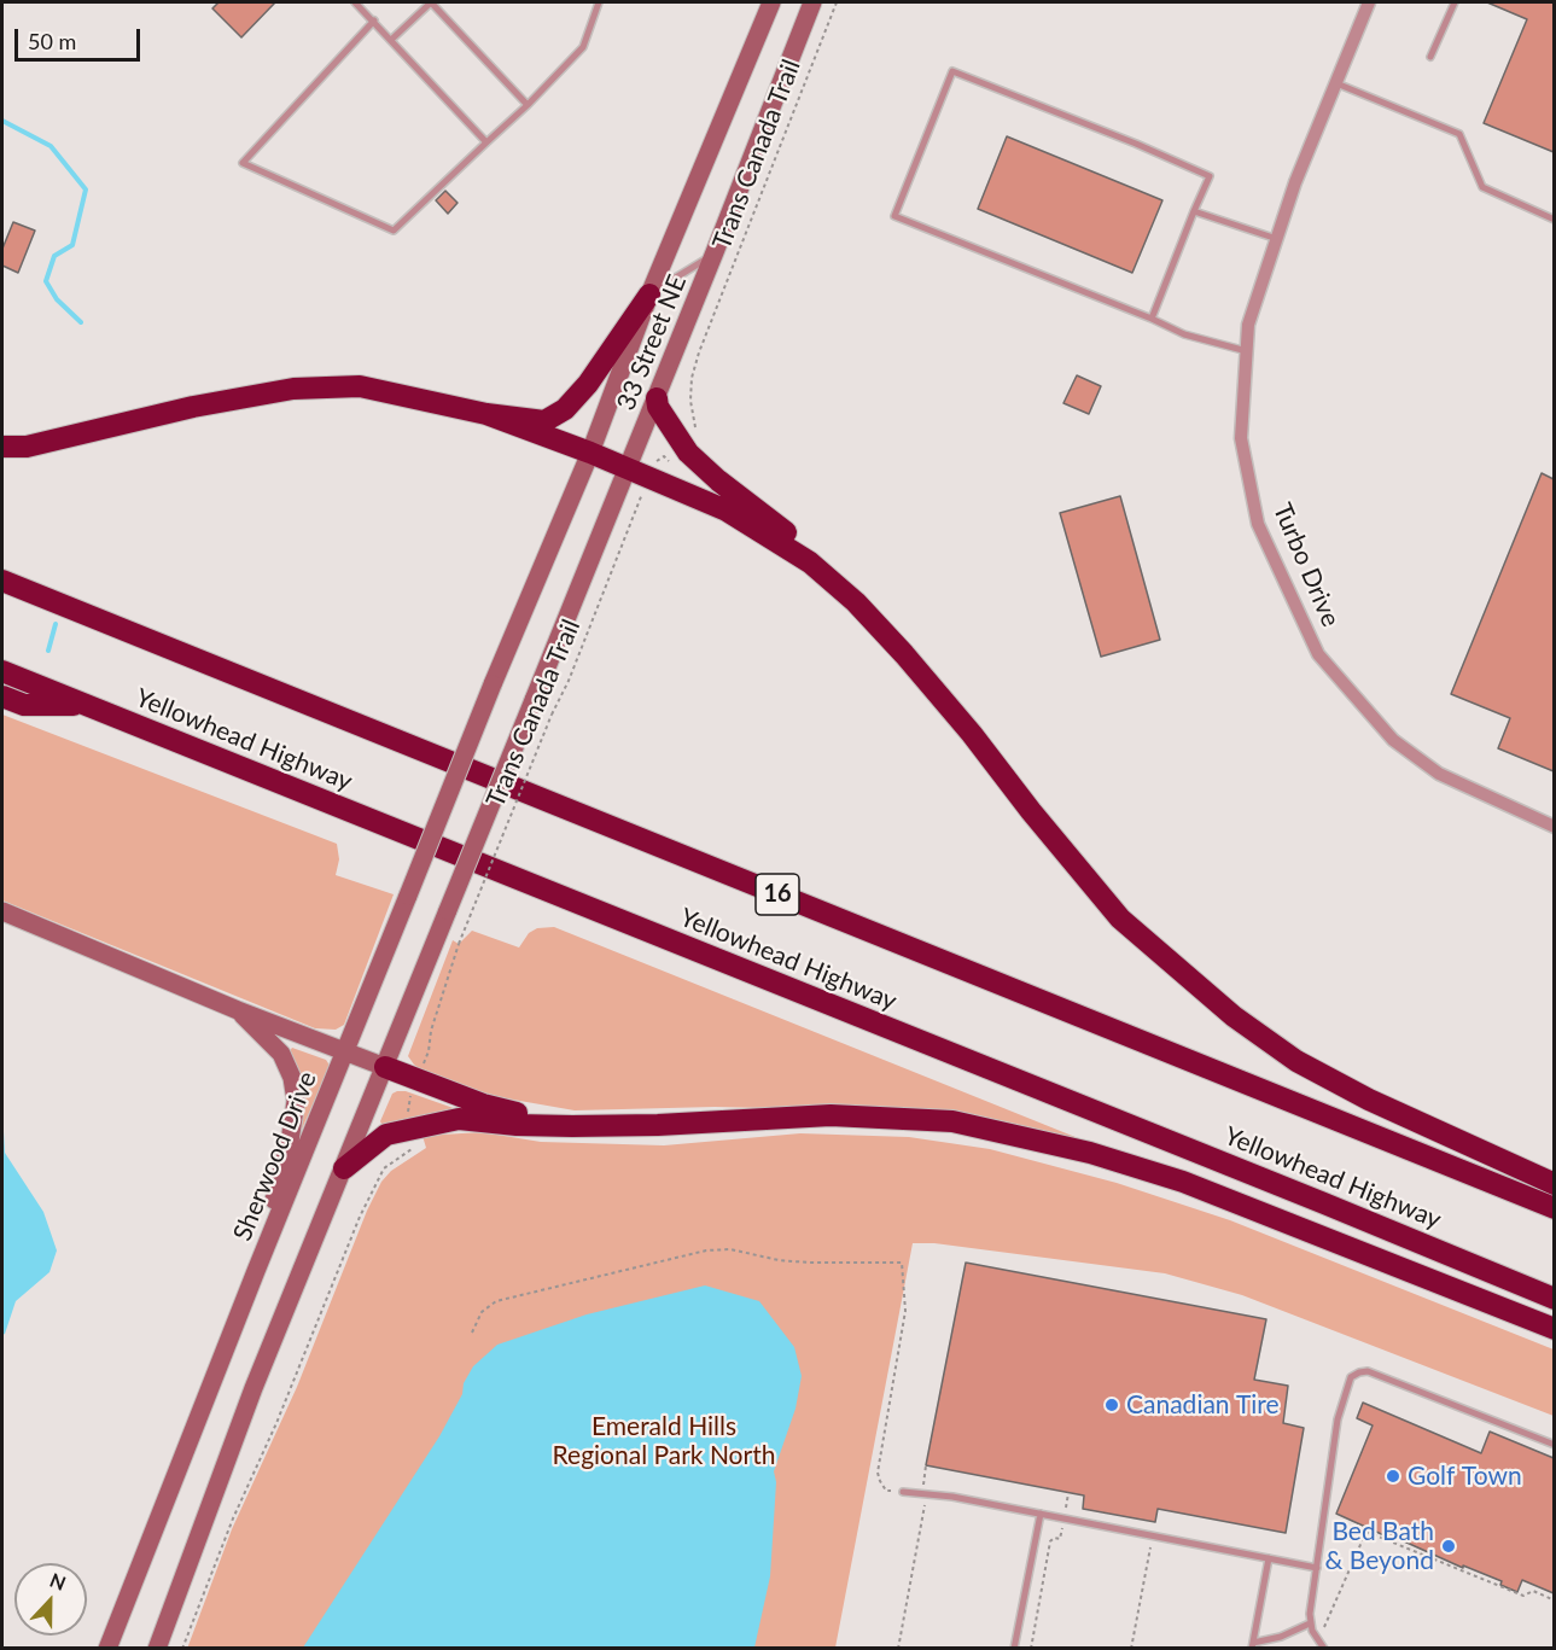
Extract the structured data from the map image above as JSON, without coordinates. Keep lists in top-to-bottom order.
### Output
{
  "streets": {
    "highway": ["Yellowhead Highway", "16"],
    "main road": ["33 Street NE", "Sherwood Drive"],
    "street": ["Turbo Drive"],
    "path": ["Trans Canada Trail"]
  },
  "crossings": [
    ["33 Street NE", "Sherwood Drive"]
  ],
  "parks": ["Emerald Hills Regional Park North"],
  "places": ["Canadian Tire", "Golf Town", "Bed Bath & Beyond"],
  "scale_bar": "50 m",
  "north": "top"
}
